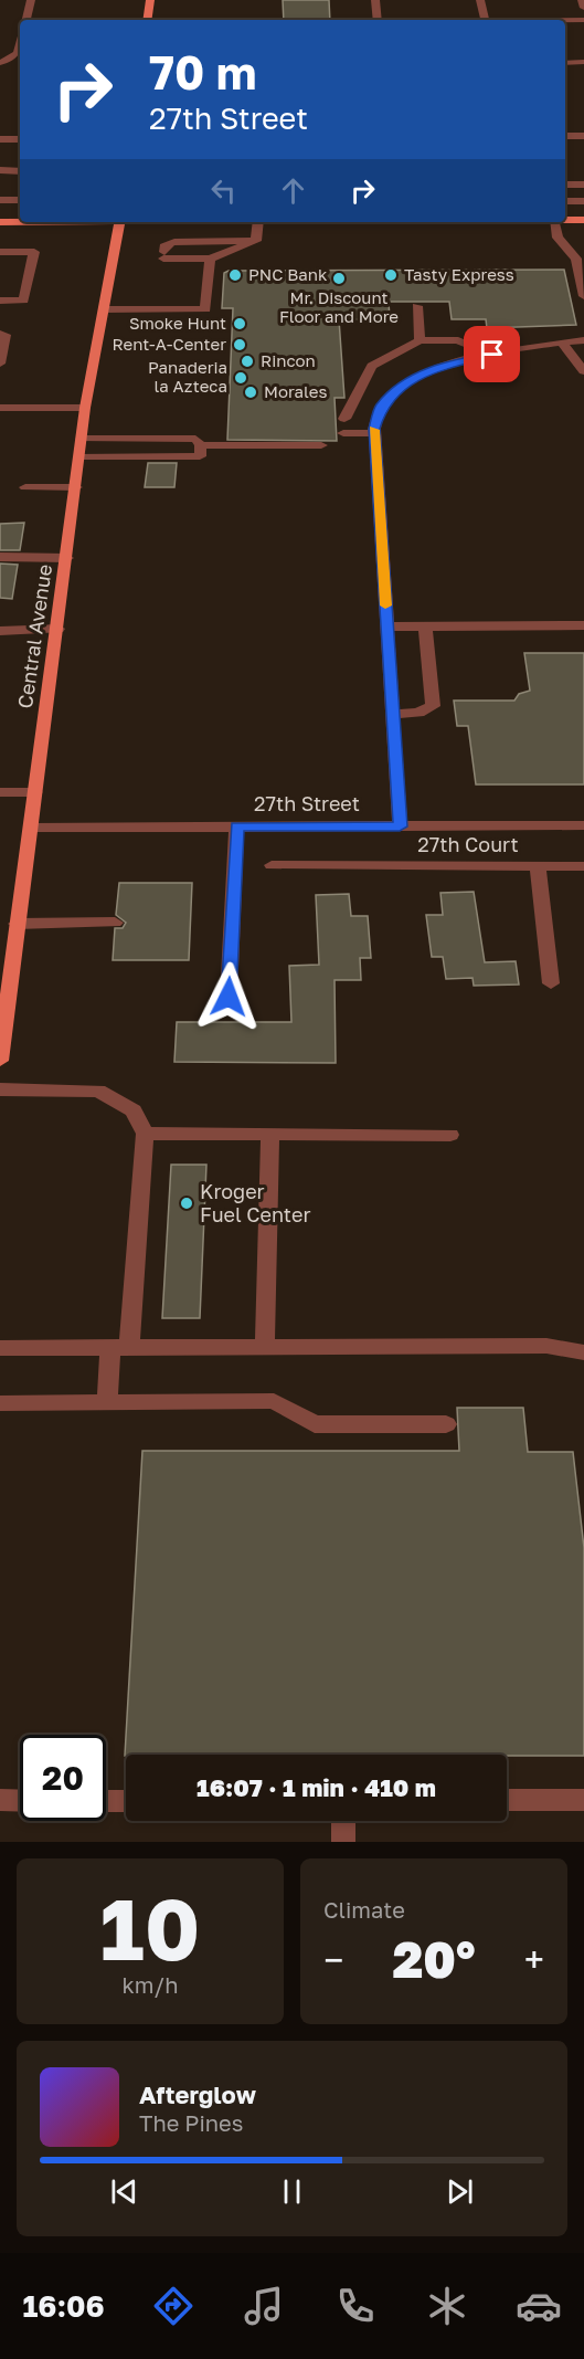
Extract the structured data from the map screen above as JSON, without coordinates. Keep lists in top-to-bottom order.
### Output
{
  "streets": {
    "main road": ["Central Avenue"],
    "street": ["27th Street", "27th Court"]
  },
  "crossings": [
    ["Central Avenue", "27th Street"]
  ],
  "places": [
    "PNC Bank",
    "Tasty Express",
    "Mr. Discount Floor and More",
    "Smoke Hunt",
    "Rent-A-Center",
    "Rincon",
    "Panaderia la Azteca",
    "Morales",
    "Kroger Fuel Center"
  ],
  "page": {
    "turn": ["70 m", "27th Street"],
    "limit": "20",
    "trip": "16:07 · 1 min · 410 m",
    "tile": [
      ["10", "km/h"],
      "Climate"
    ],
    "heat": ["−", "20°", "+"],
    "song": ["Afterglow", "The Pines"],
    "tabs": "16:06"
  }
}
